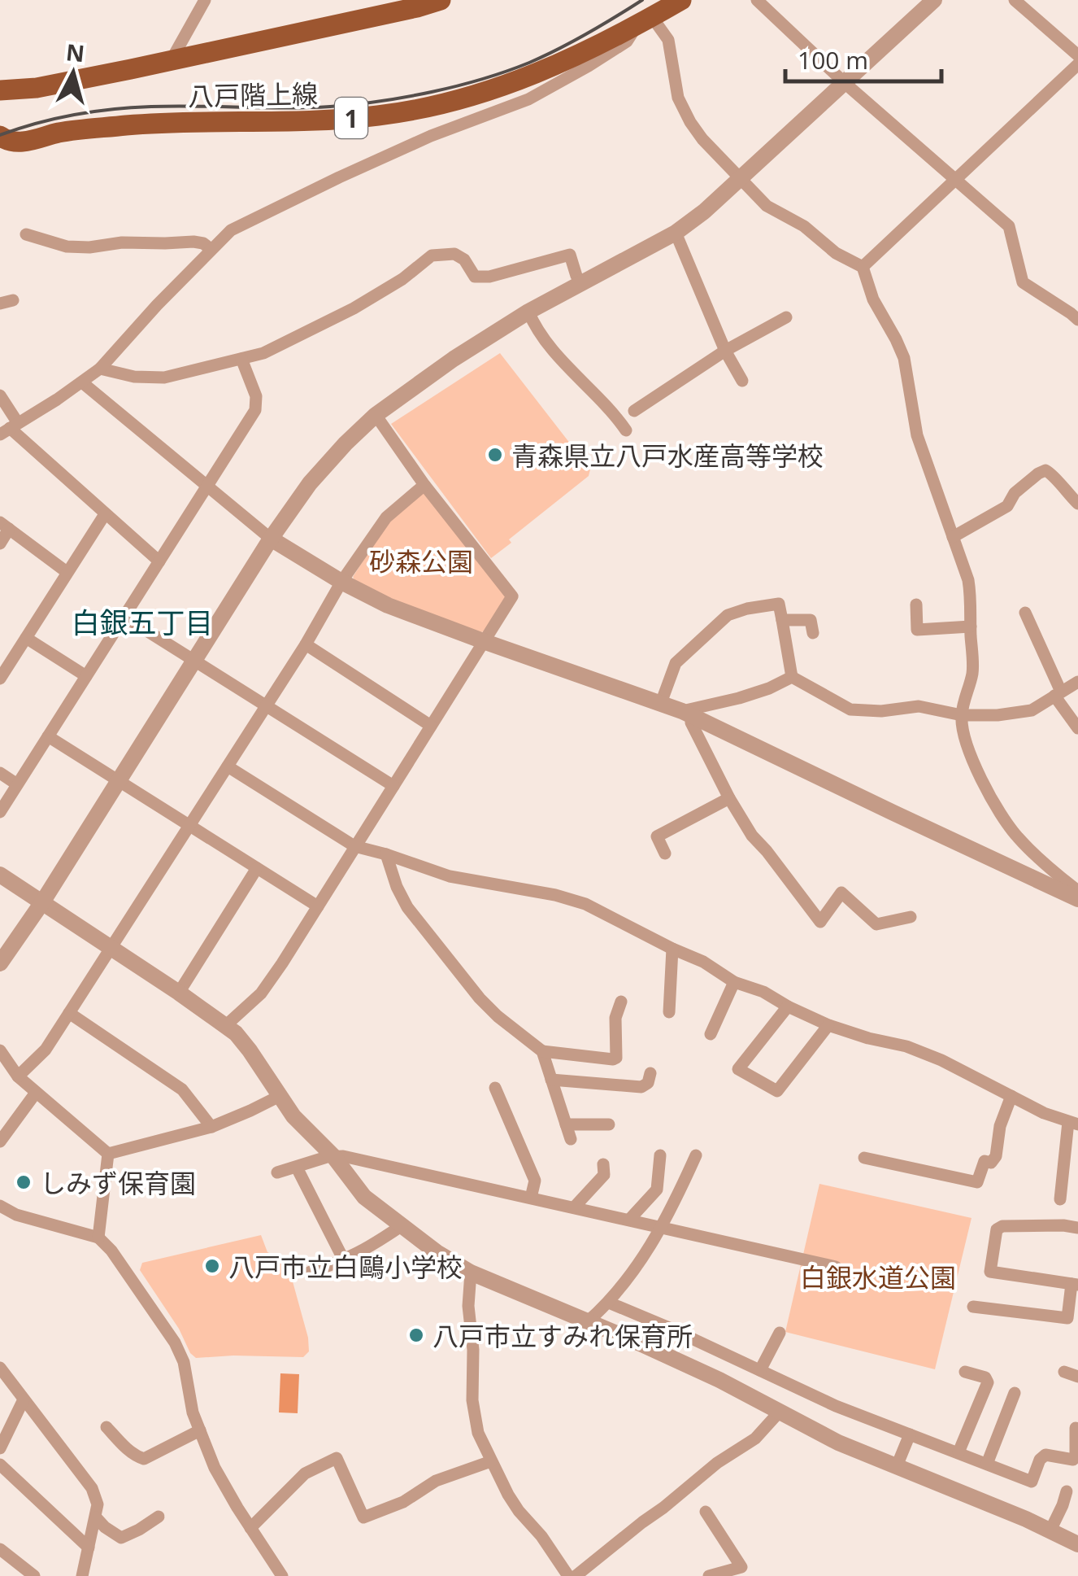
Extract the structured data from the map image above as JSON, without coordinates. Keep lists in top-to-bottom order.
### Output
{
  "streets": {
    "main road": ["八戸階上線", "1"]
  },
  "districts": ["白銀五丁目"],
  "parks": ["砂森公園", "白銀水道公園"],
  "places": [
    "青森県立八戸水産高等学校",
    "しみず保育園",
    "八戸市立白鷗小学校",
    "八戸市立すみれ保育所"
  ],
  "scale_bar": "100 m",
  "north": "top"
}
